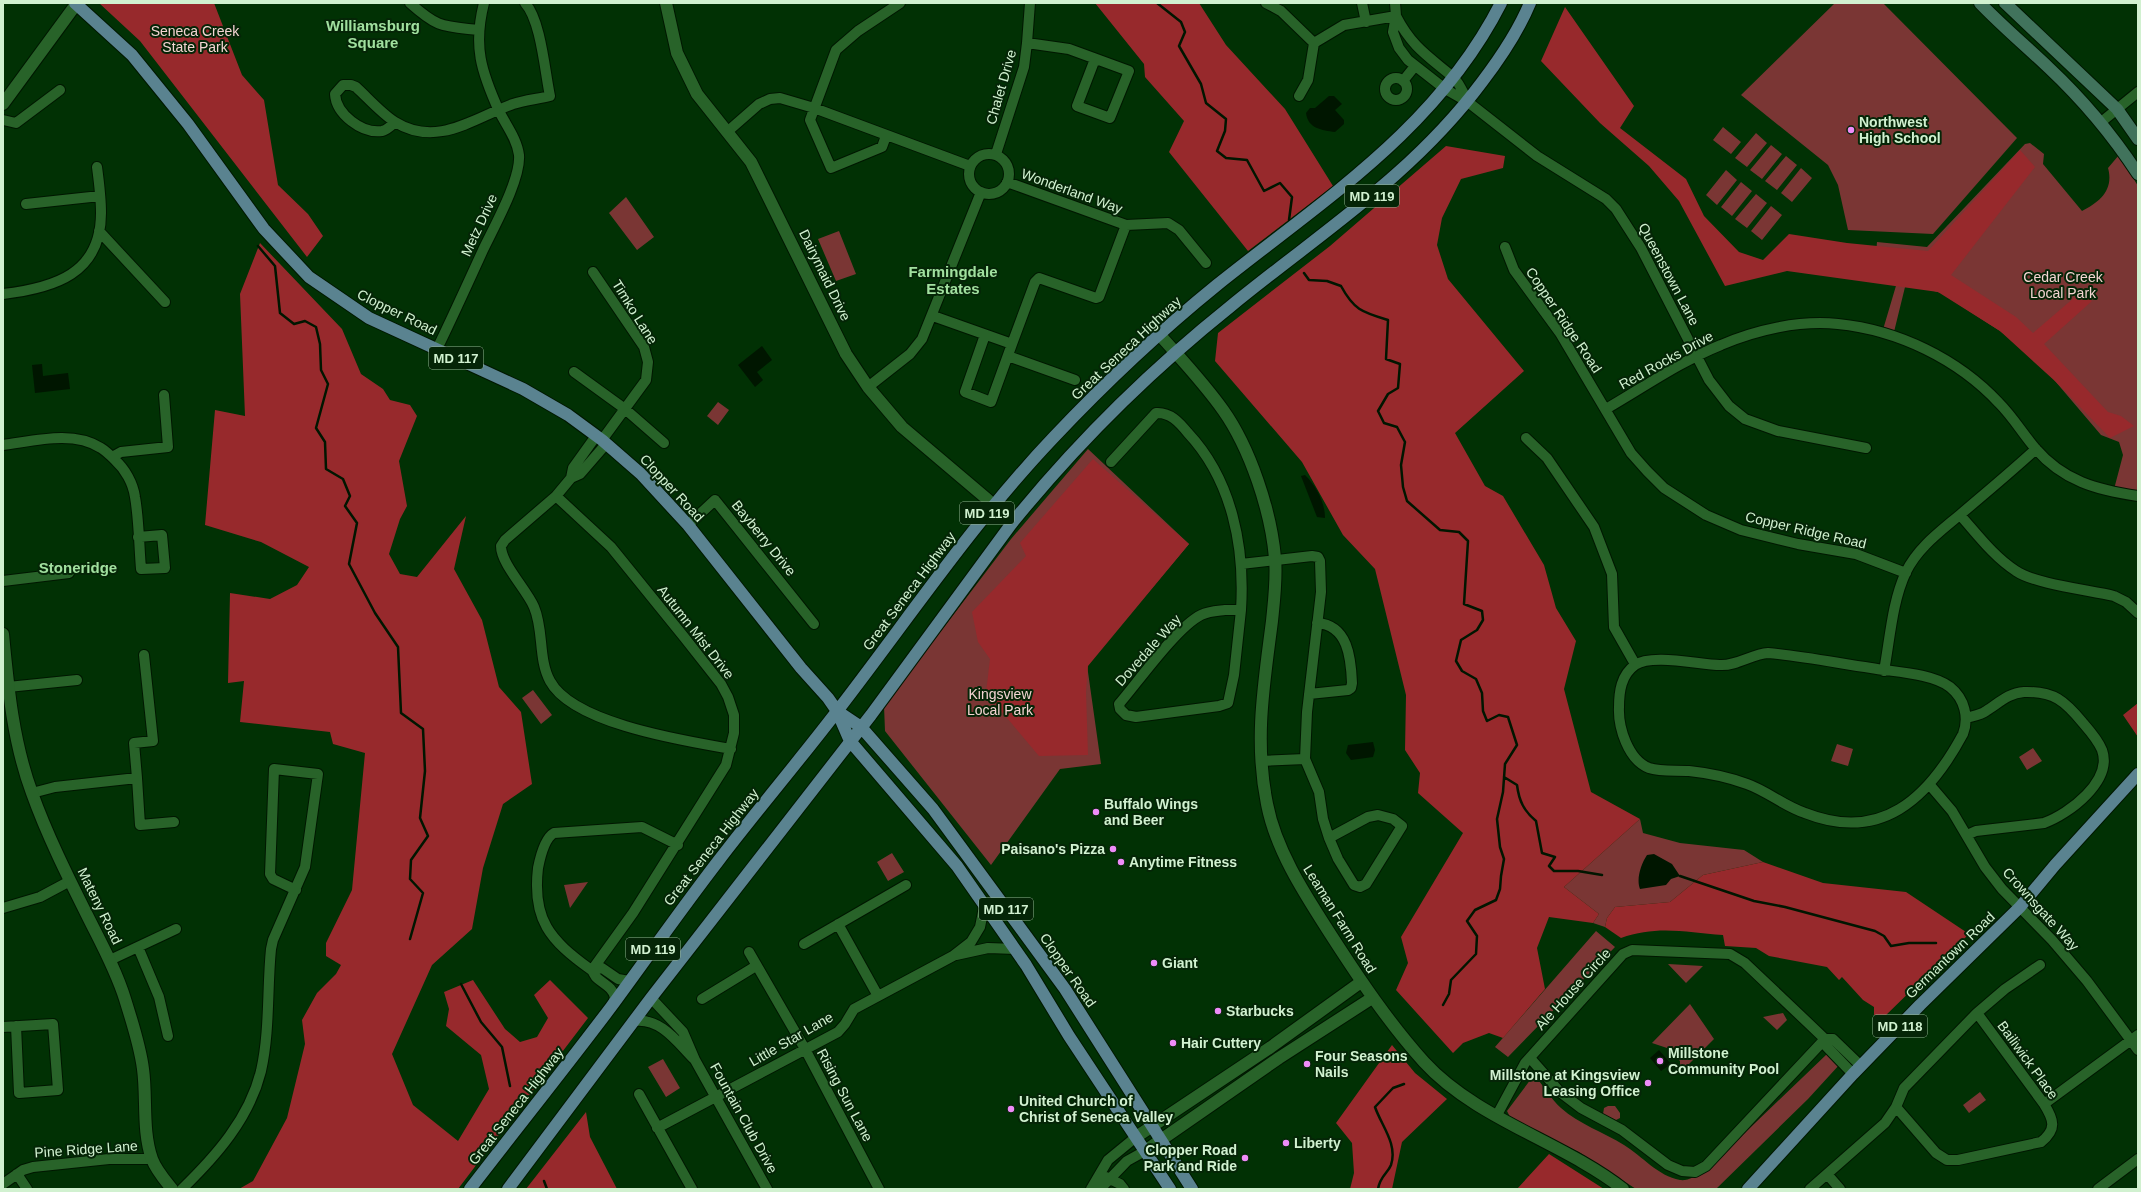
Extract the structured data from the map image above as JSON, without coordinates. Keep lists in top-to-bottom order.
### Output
{
  "streets": {
    "main road": [
      "MD 119",
      "Clopper Road",
      "Great Seneca Highway",
      "MD 117",
      "Germantown Road",
      "MD 118"
    ],
    "street": [
      "Chalet Drive",
      "Wonderland Way",
      "Metz Drive",
      "Queenstown Lane",
      "Dairymaid Drive",
      "Timko Lane",
      "Copper Ridge Road",
      "Red Rocks Drive",
      "Bayberry Drive",
      "Autumn Mist Drive",
      "Dovedale Way",
      "Mateny Road",
      "Crownsgate Way",
      "Leaman Farm Road",
      "Ale House Circle",
      "Little Star Lane",
      "Bailiwick Place",
      "Rising Sun Lane",
      "Fountain Club Drive",
      "Pine Ridge Lane"
    ]
  },
  "crossings": [
    ["Chalet Drive", "Wonderland Way"],
    ["MD 119", "Queenstown Lane"],
    ["MD 119", "Dairymaid Drive"],
    ["MD 119", "Clopper Road"],
    ["MD 119", "Leaman Farm Road"],
    ["MD 119", "Fountain Club Drive"],
    ["Metz Drive", "Clopper Road"],
    ["Queenstown Lane", "Red Rocks Drive"],
    ["Dairymaid Drive", "Great Seneca Highway"],
    ["Clopper Road", "Timko Lane"],
    ["Clopper Road", "Great Seneca Highway"],
    ["Clopper Road", "Bayberry Drive"],
    ["Clopper Road", "Little Star Lane"],
    ["Timko Lane", "Autumn Mist Drive"],
    ["Copper Ridge Road", "Red Rocks Drive"],
    ["Great Seneca Highway", "Leaman Farm Road"],
    ["Mateny Road", "Pine Ridge Lane"],
    ["Crownsgate Way", "Germantown Road"],
    ["Leaman Farm Road", "Ale House Circle"],
    ["Germantown Road", "Ale House Circle"],
    ["Little Star Lane", "Rising Sun Lane"],
    ["Little Star Lane", "Fountain Club Drive"]
  ],
  "districts": ["Williamsburg Square", "Farmingdale Estates", "Stoneridge"],
  "parks": ["Seneca Creek State Park", "Cedar Creek Local Park", "Kingsview Local Park"],
  "places": [
    "Northwest High School",
    "Buffalo Wings and Beer",
    "Paisano's Pizza",
    "Anytime Fitness",
    "Giant",
    "Starbucks",
    "Hair Cuttery",
    "Millstone Community Pool",
    "Four Seasons Nails",
    "Millstone at Kingsview Leasing Office",
    "United Church of Christ of Seneca Valley",
    "Liberty",
    "Clopper Road Park and Ride"
  ]
}
